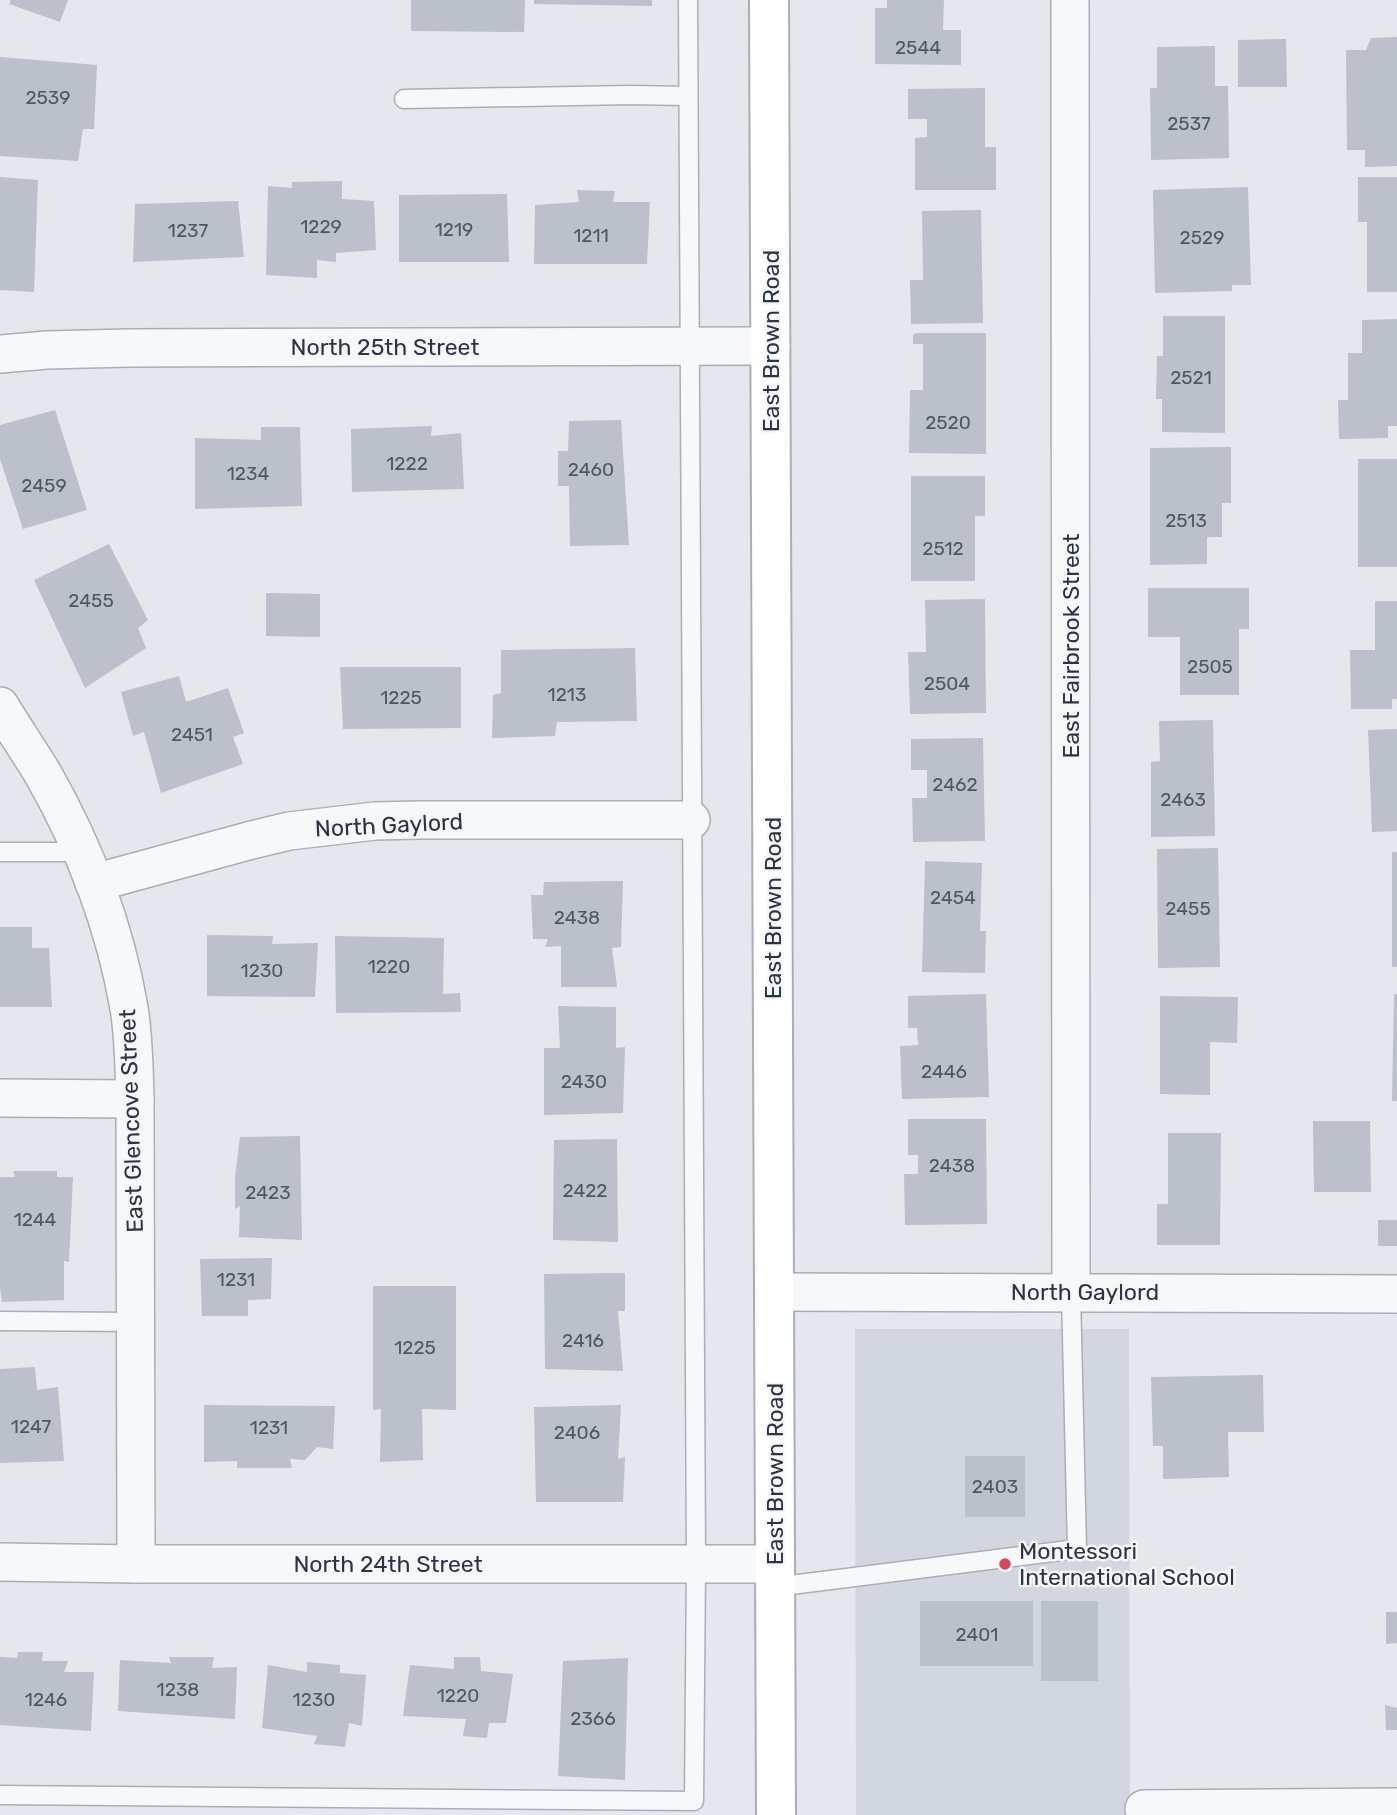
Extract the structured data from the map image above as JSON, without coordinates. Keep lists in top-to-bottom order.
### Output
{
  "streets": {
    "main road": ["East Brown Road"],
    "street": [
      "North 25th Street",
      "East Fairbrook Street",
      "North Gaylord",
      "East Glencove Street",
      "North 24th Street"
    ]
  },
  "crossings": [
    ["East Brown Road", "North 25th Street"],
    ["East Brown Road", "North Gaylord"],
    ["East Brown Road", "North 24th Street"],
    ["East Fairbrook Street", "North Gaylord"],
    ["North Gaylord", "East Glencove Street"],
    ["East Glencove Street", "North 24th Street"]
  ],
  "places": ["Montessori International School"],
  "house_numbers": [
    "2544",
    "2539",
    "2537",
    "1229",
    "1219",
    "1237",
    "1211",
    "2529",
    "2521",
    "2520",
    "1222",
    "2460",
    "1234",
    "2459",
    "2513",
    "2512",
    "2455",
    "2505",
    "2504",
    "1213",
    "1225",
    "2451",
    "2462",
    "2463",
    "2454",
    "2455",
    "2438",
    "1220",
    "1230",
    "2446",
    "2430",
    "2438",
    "2422",
    "2423",
    "1244",
    "1231",
    "2416",
    "1225",
    "1247",
    "1231",
    "2406",
    "2403",
    "2401",
    "1238",
    "1220",
    "1246",
    "1230",
    "2366"
  ]
}
